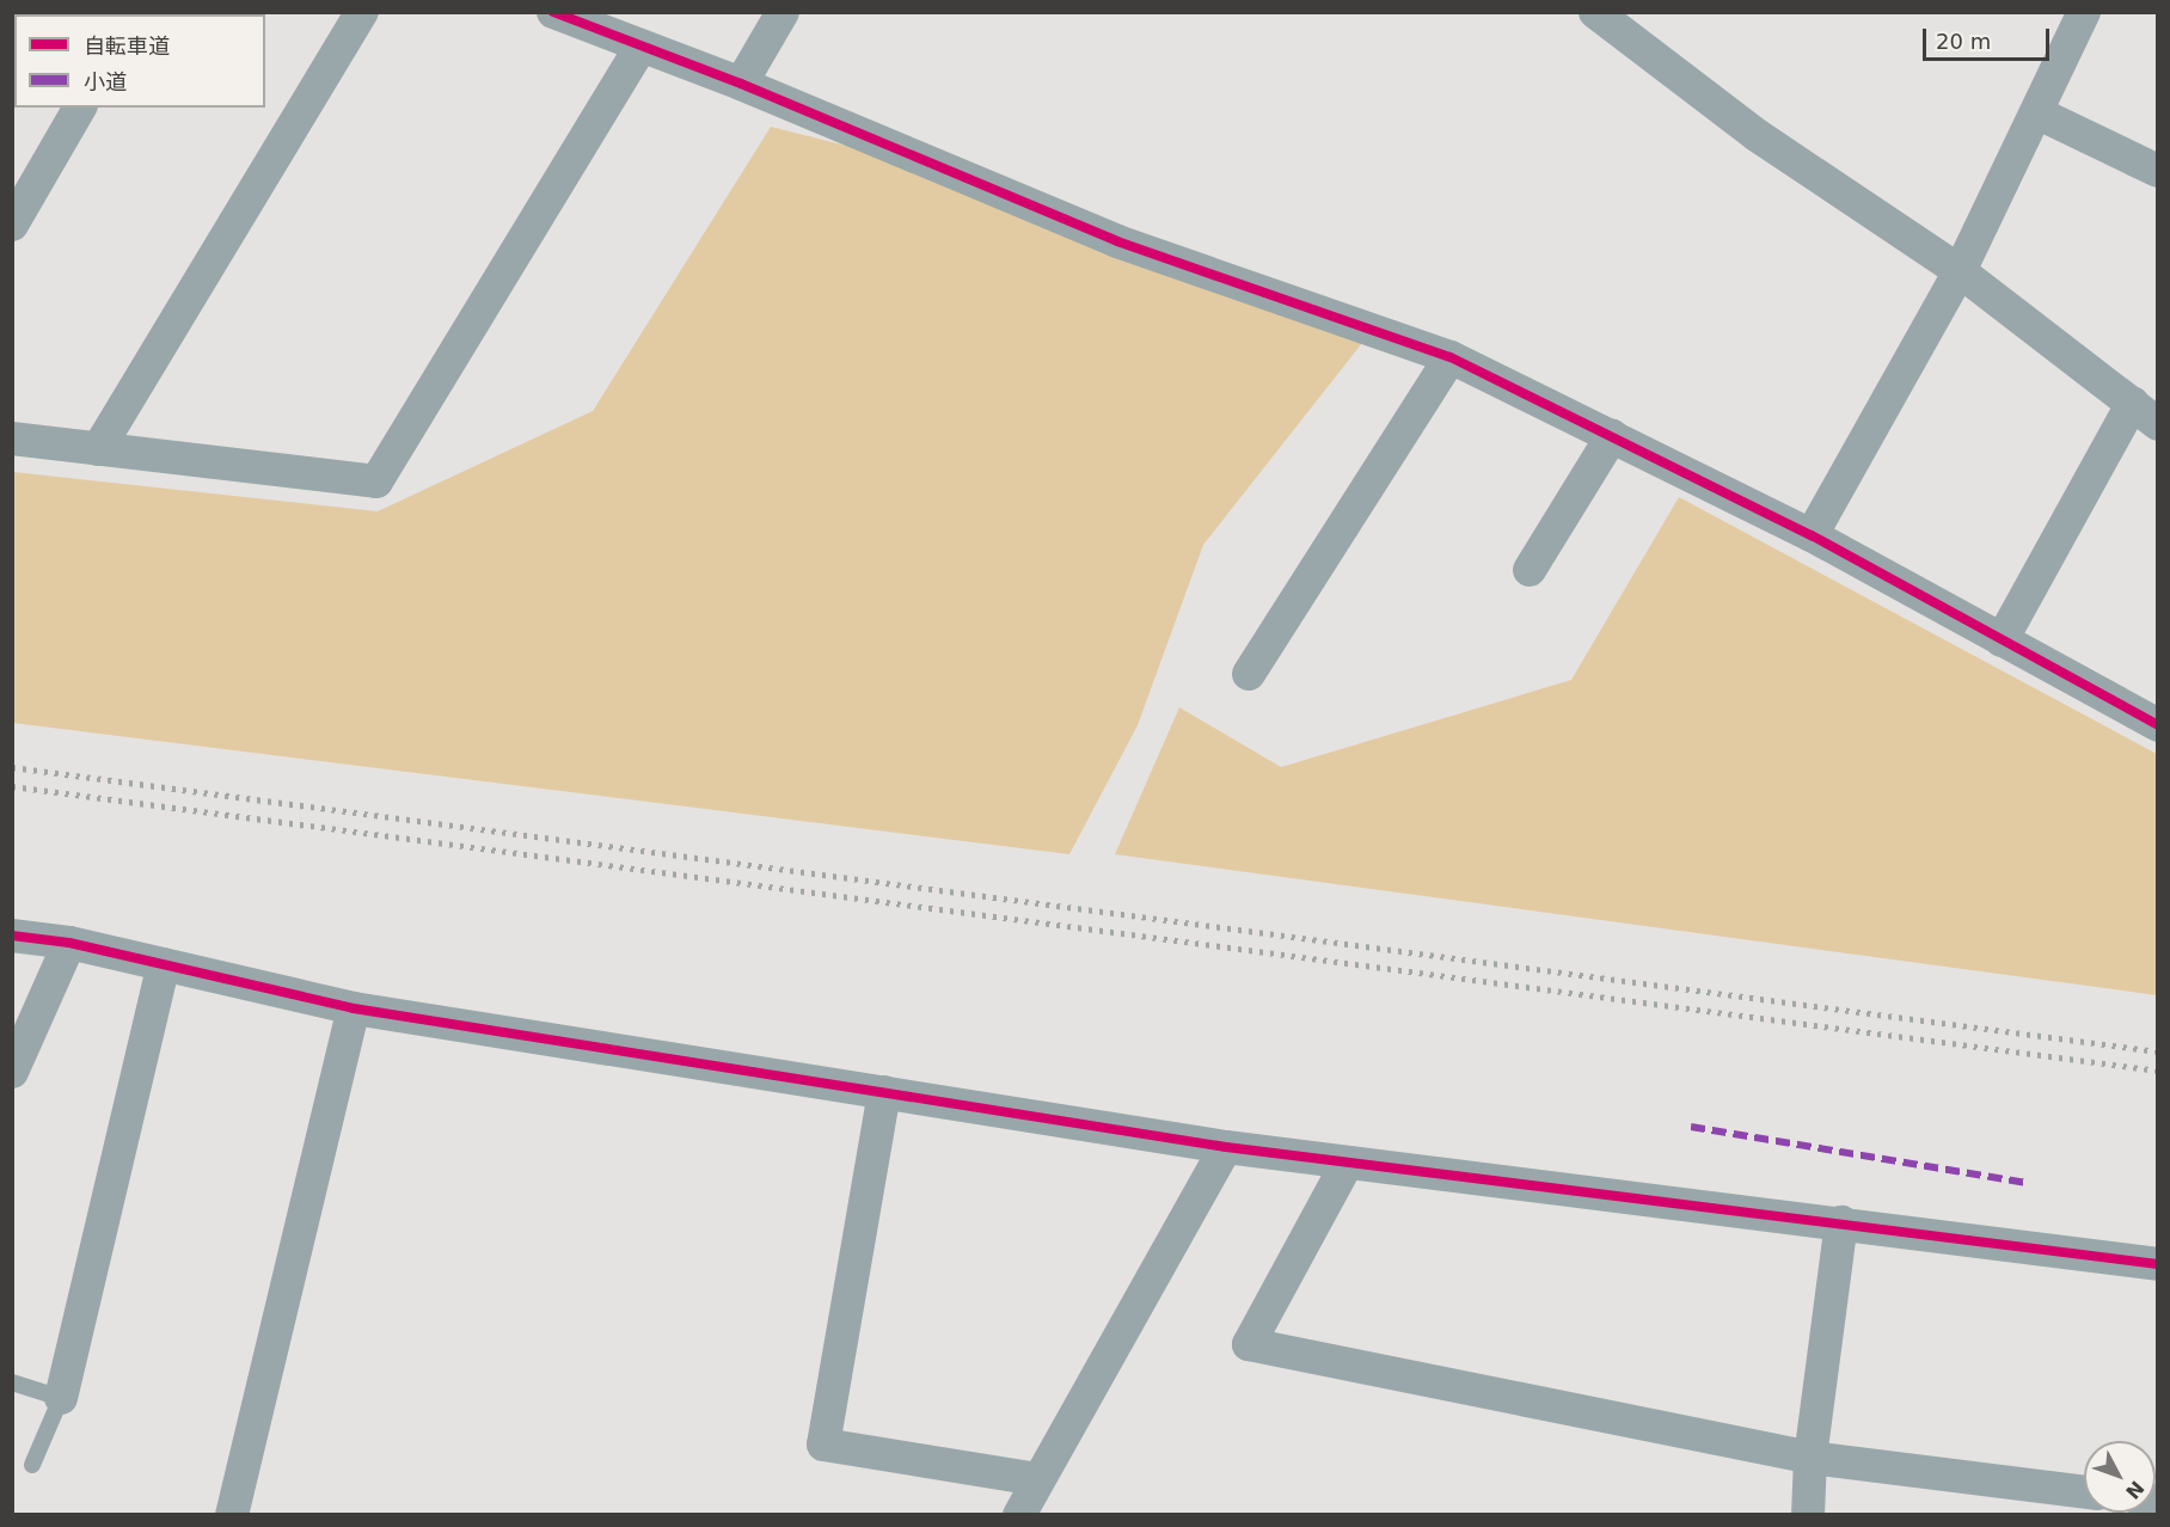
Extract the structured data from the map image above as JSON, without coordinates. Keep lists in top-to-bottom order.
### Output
{
  "legend": ["自転車道", "小道"],
  "scale_bar": "20 m",
  "north": "bottom right"
}
